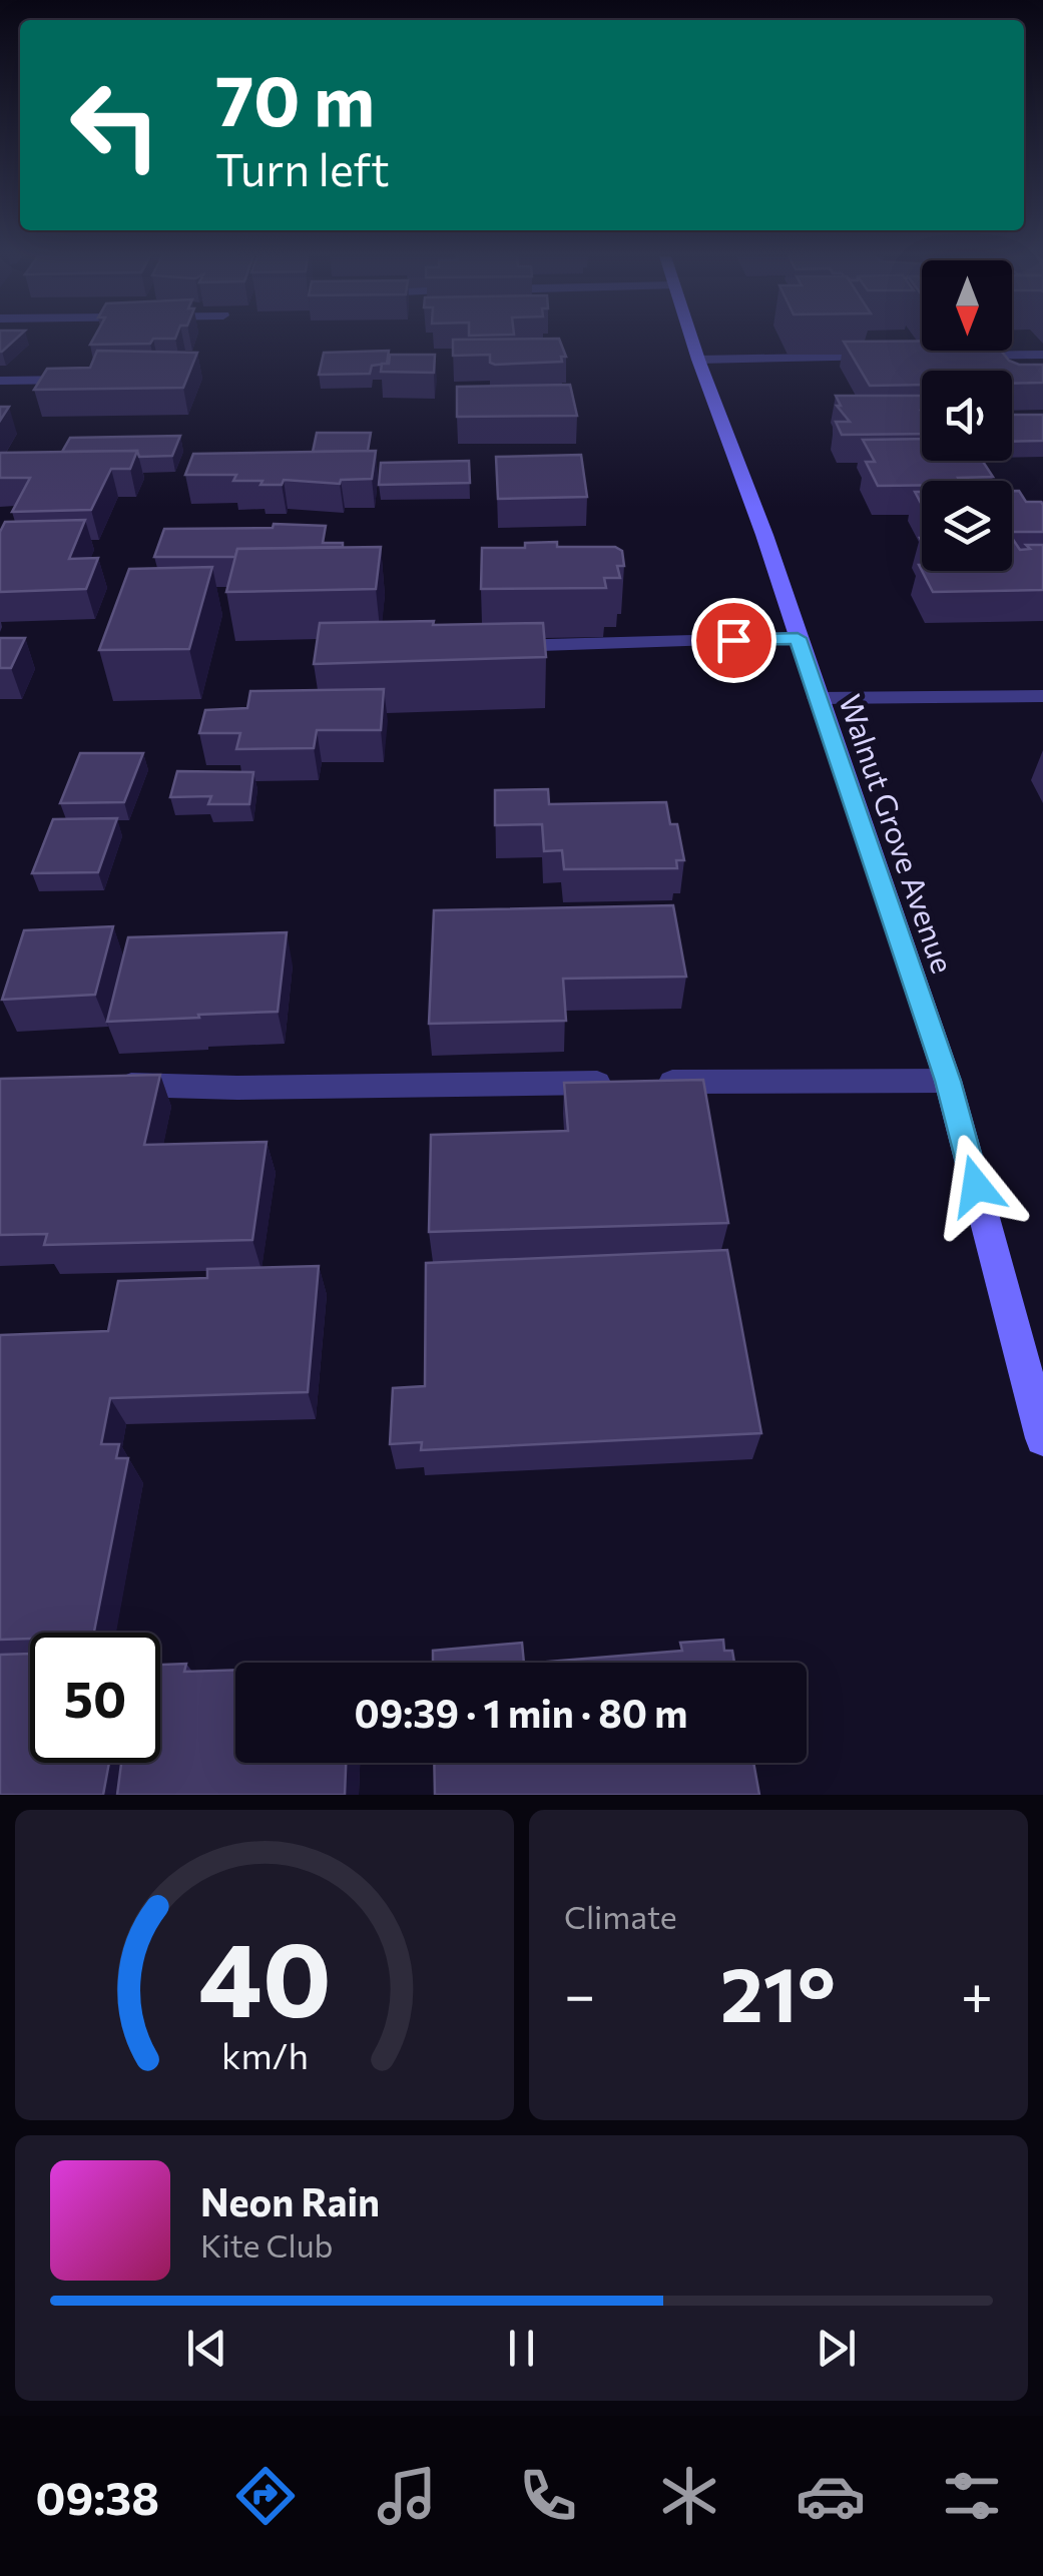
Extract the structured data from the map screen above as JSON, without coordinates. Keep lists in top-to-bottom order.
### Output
{
  "streets": {
    "main road": ["Walnut Grove Avenue"]
  },
  "north": "bottom",
  "page": {
    "turn": ["70 m", "Turn left"],
    "limit": "50",
    "trip": "09:39 · 1 min · 80 m",
    "tile": "Climate",
    "heat": ["−", "21°", "+"],
    "song": ["Neon Rain", "Kite Club"],
    "tabs": "09:38",
    "gauge": ["40", "km/h"]
  }
}
